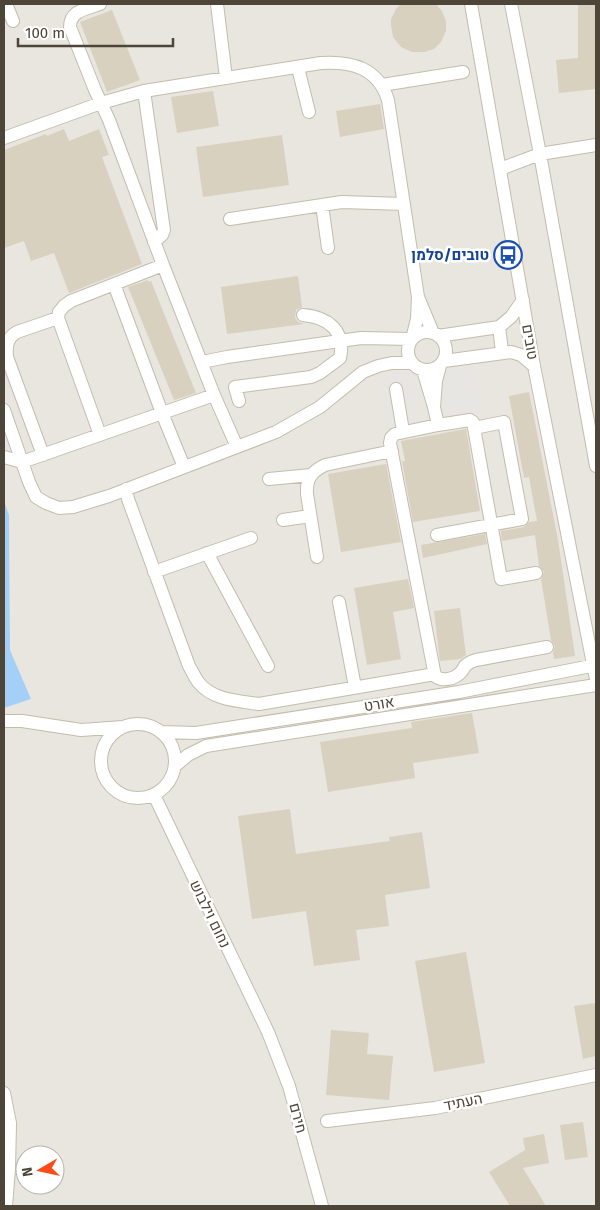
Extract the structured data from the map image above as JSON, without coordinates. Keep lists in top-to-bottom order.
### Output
{
  "streets": {
    "street": [
      "טובים",
      "אורט",
      "נחום וילבוש",
      "העתיד",
      "חירם"
    ]
  },
  "crossings": [
    ["טובים", "אורט"],
    ["אורט", "נחום וילבוש"],
    ["נחום וילבוש", "חירם"]
  ],
  "places": {
    "bus stop": ["טובים/סלמן"]
  },
  "scale_bar": "100 m",
  "north": "left"
}
